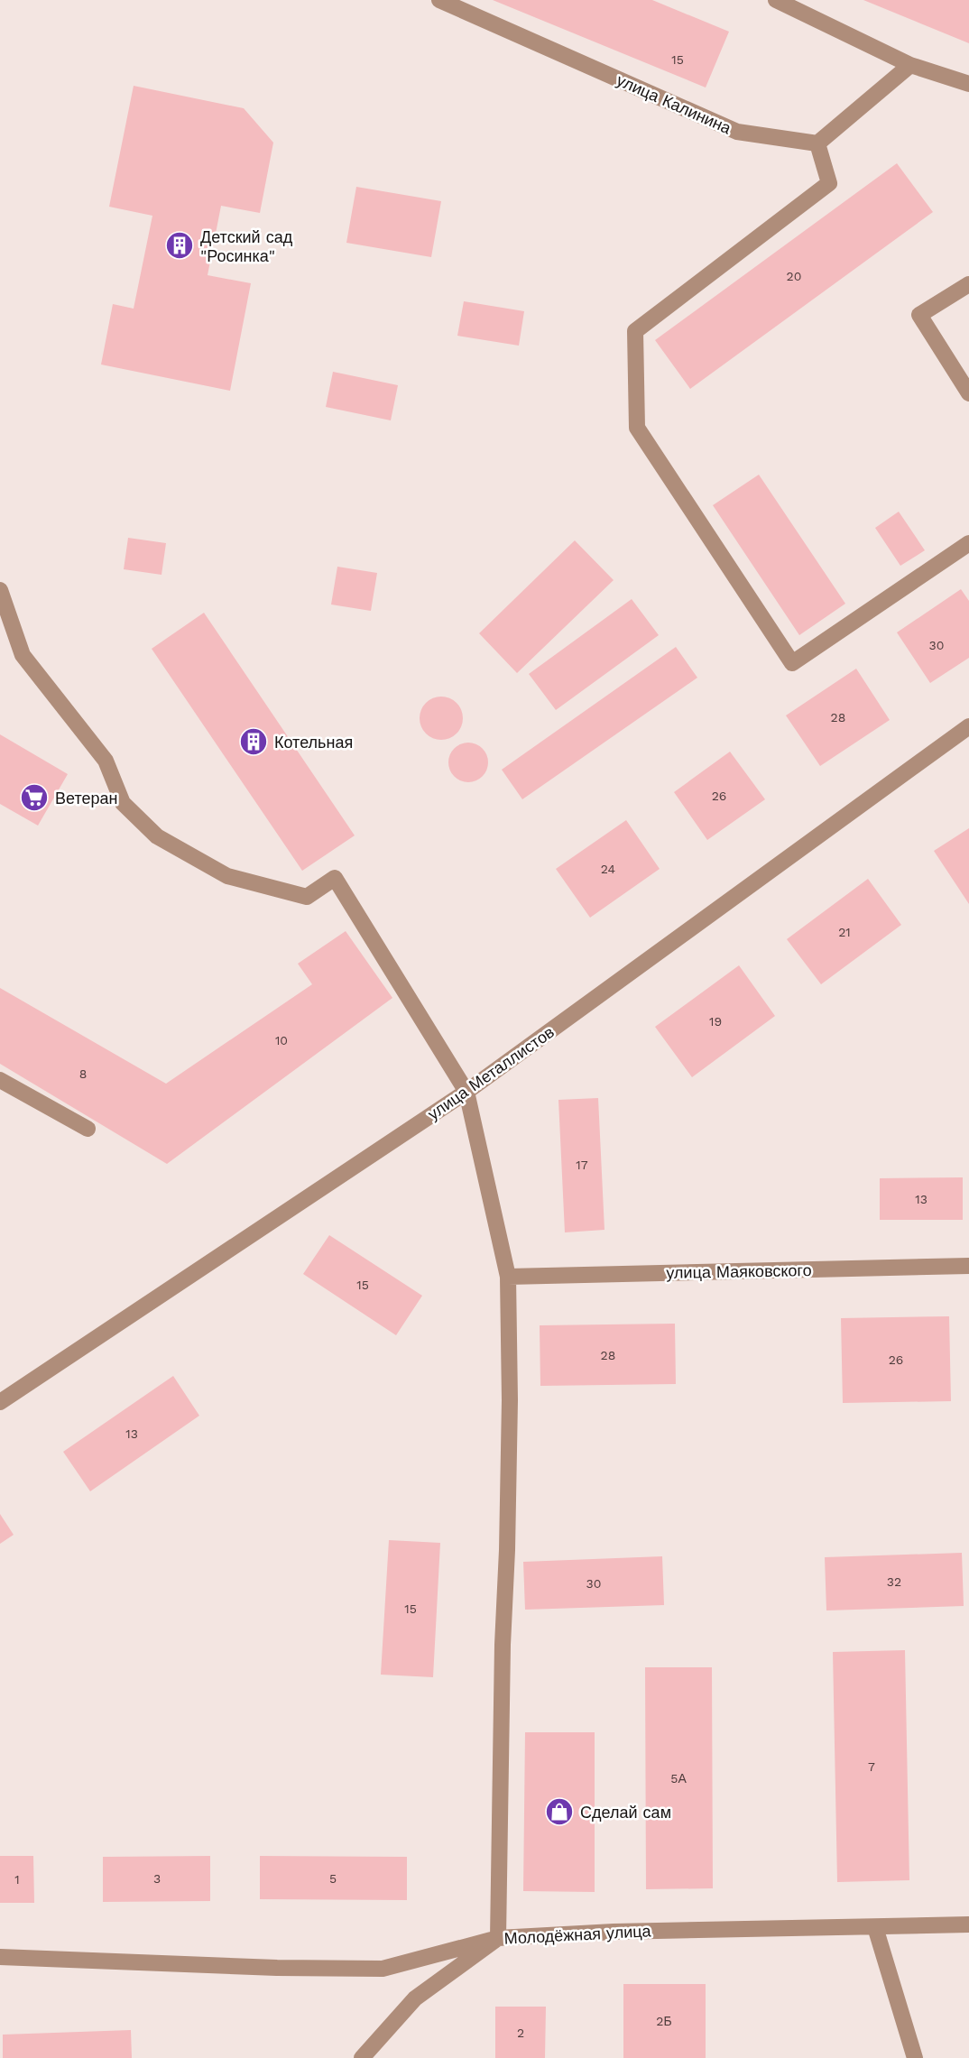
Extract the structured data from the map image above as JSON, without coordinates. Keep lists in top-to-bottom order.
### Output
{
  "streets": {
    "street": [
      "улица Калинина",
      "улица Металлистов",
      "улица Маяковского",
      "Молодёжная улица"
    ]
  },
  "places": {
    "building": ["Детский сад \"Росинка\"", "Котельная"],
    "supermarket": ["Ветеран"],
    "shop": ["Сделай сам"]
  },
  "house_numbers": [
    "15",
    "20",
    "30",
    "28",
    "26",
    "24",
    "21",
    "19",
    "10",
    "8",
    "17",
    "13",
    "15",
    "28",
    "26",
    "13",
    "32",
    "30",
    "15",
    "7",
    "5А",
    "3",
    "5",
    "1",
    "2Б",
    "2"
  ]
}
